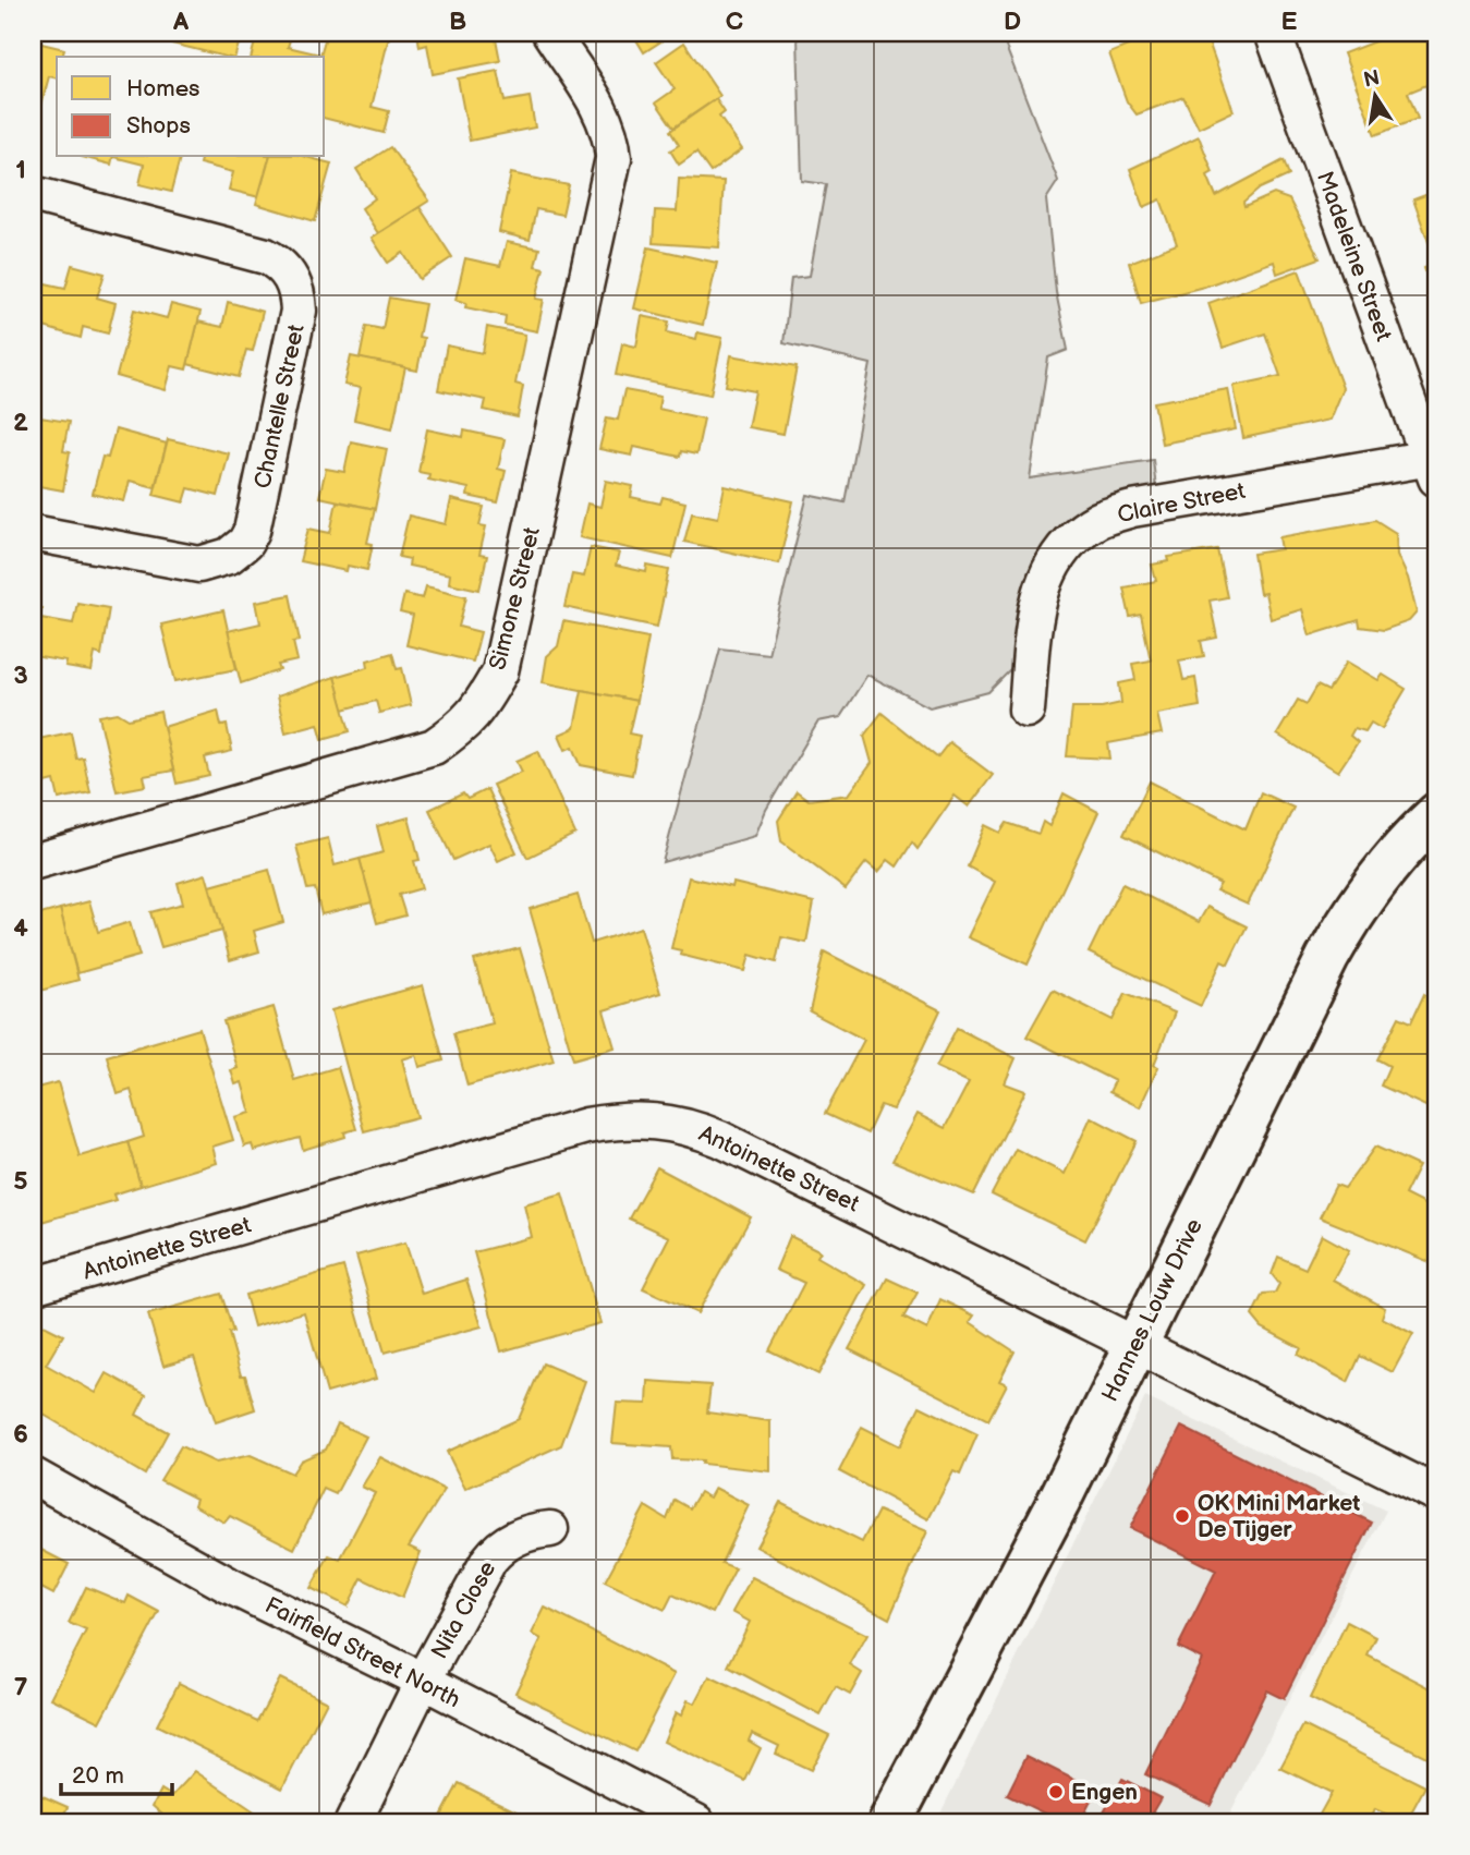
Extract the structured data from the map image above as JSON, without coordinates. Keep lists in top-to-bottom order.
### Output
{
  "streets": {
    "street": [
      "Madeleine Street",
      "Chantelle Street",
      "Claire Street",
      "Simone Street",
      "Antoinette Street",
      "Hannes Louw Drive",
      "Nita Close",
      "Fairfield Street North"
    ]
  },
  "crossings": [
    ["Madeleine Street", "Claire Street"],
    ["Antoinette Street", "Hannes Louw Drive"],
    ["Nita Close", "Fairfield Street North"]
  ],
  "places": ["OK Mini Market De Tijger", "Engen"],
  "legend": ["Homes", "Shops"],
  "scale_bar": "20 m",
  "north": "top",
  "grid": {
    "columns": [
      "A",
      "B",
      "C",
      "D",
      "E"
    ],
    "rows": [
      "1",
      "2",
      "3",
      "4",
      "5",
      "6",
      "7"
    ]
  }
}
